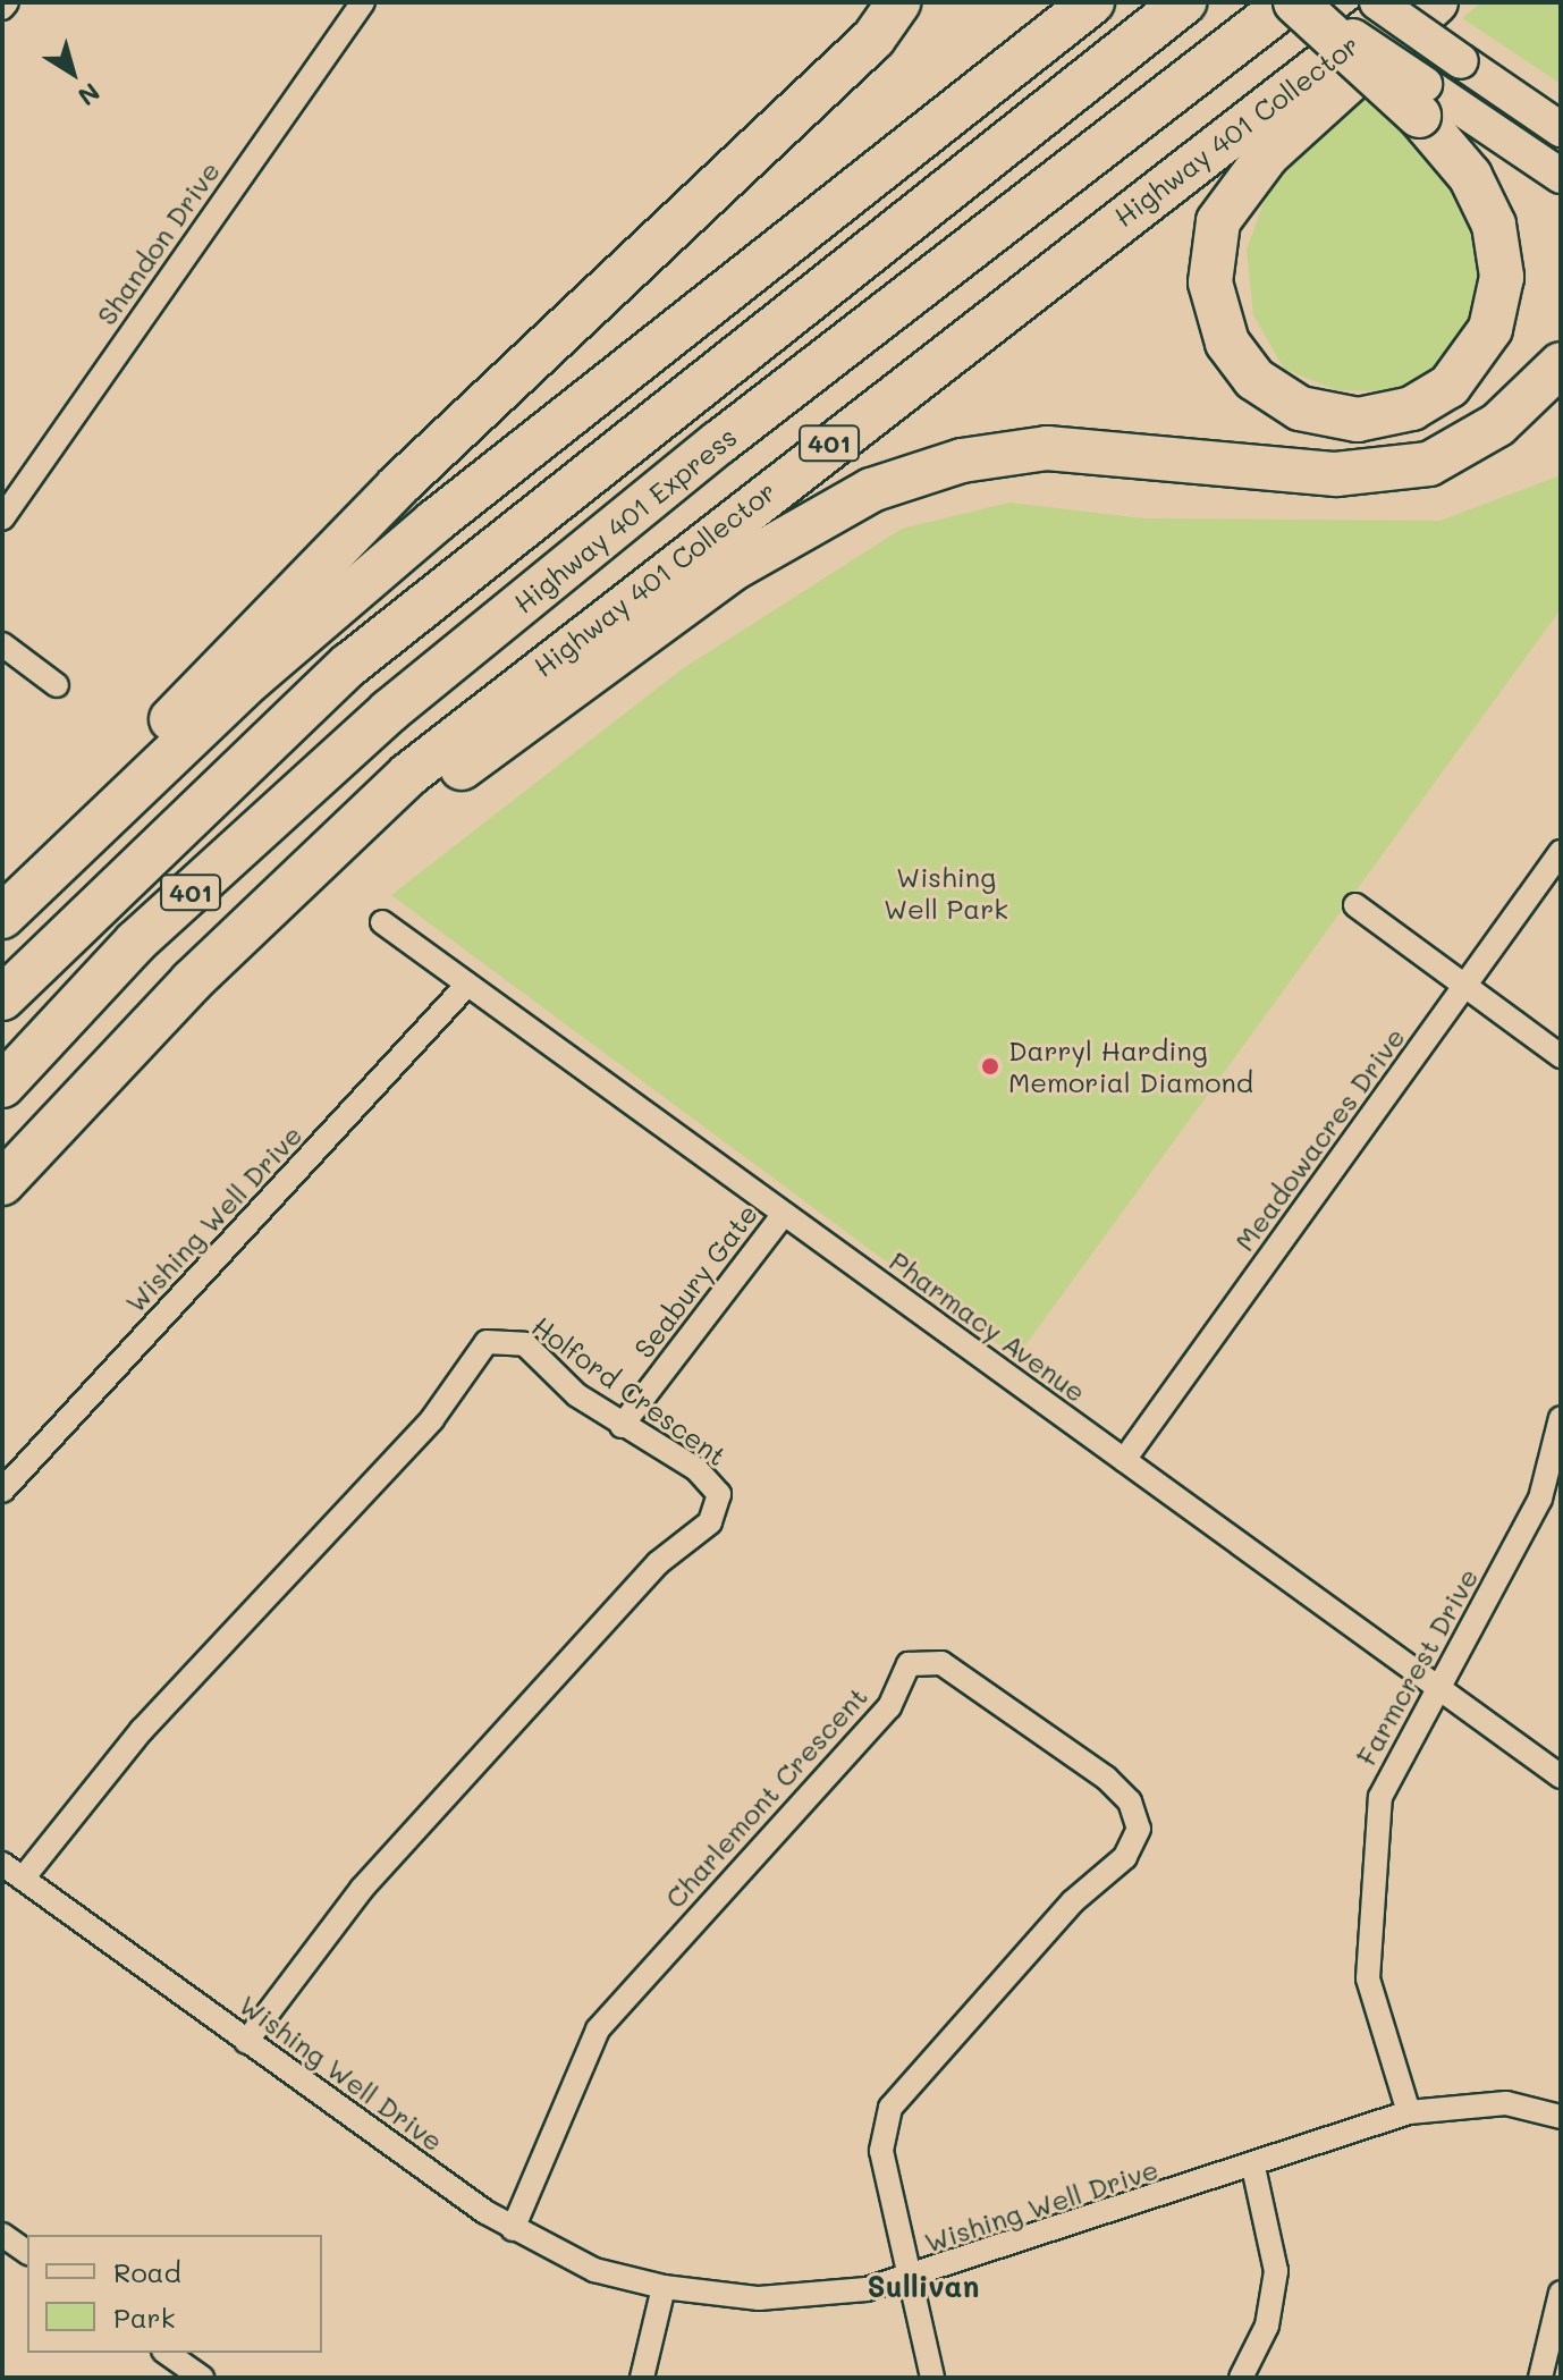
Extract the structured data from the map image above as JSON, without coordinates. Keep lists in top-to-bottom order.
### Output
{
  "streets": {
    "highway": ["Highway 401 Collector", "401", "Highway 401 Express"],
    "street": [
      "Shandon Drive",
      "Meadowacres Drive",
      "Wishing Well Drive",
      "Seabury Gate",
      "Pharmacy Avenue",
      "Holford Crescent",
      "Farmcrest Drive",
      "Charlemont Crescent"
    ]
  },
  "crossings": [
    ["Meadowacres Drive", "Pharmacy Avenue"],
    ["Wishing Well Drive", "Pharmacy Avenue"],
    ["Wishing Well Drive", "Holford Crescent"],
    ["Wishing Well Drive", "Farmcrest Drive"],
    ["Wishing Well Drive", "Charlemont Crescent"],
    ["Seabury Gate", "Pharmacy Avenue"],
    ["Seabury Gate", "Holford Crescent"],
    ["Pharmacy Avenue", "Farmcrest Drive"]
  ],
  "districts": ["Sullivan"],
  "parks": ["Wishing Well Park"],
  "places": ["Darryl Harding Memorial Diamond"],
  "legend": ["Road", "Park"],
  "north": "bottom right"
}
